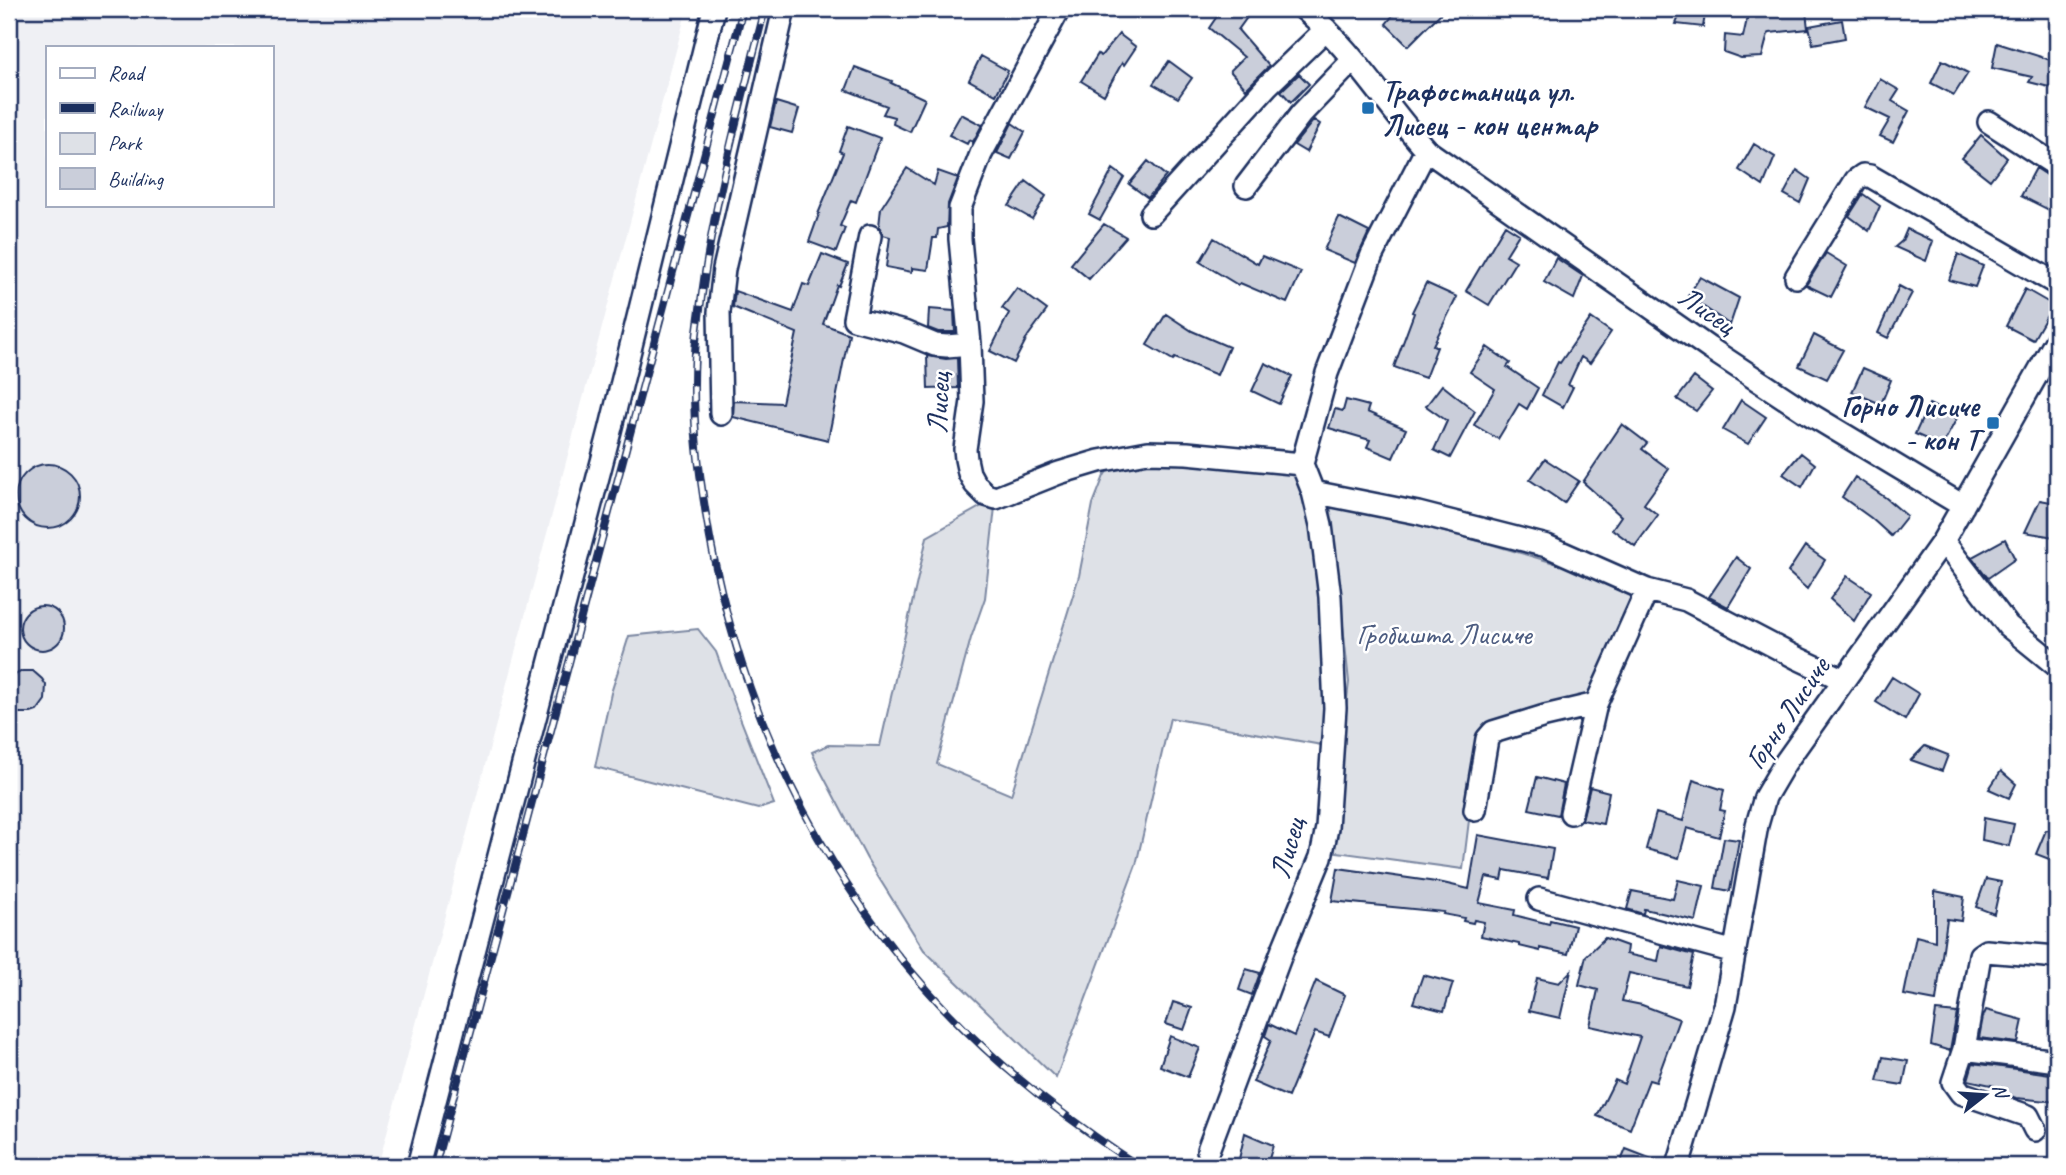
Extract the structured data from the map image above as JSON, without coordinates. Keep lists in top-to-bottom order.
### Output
{
  "streets": {
    "street": ["Лисец", "Горно Лисиче"]
  },
  "crossings": [
    ["Лисец", "Горно Лисиче"]
  ],
  "parks": ["Гробишта Лисиче"],
  "places": {
    "transit": ["Трафостаница ул. Лисец - кон центар", "Горно Лисиче - кон Т"]
  },
  "legend": [
    "Road",
    "Railway",
    "Park",
    "Building"
  ],
  "north": "right"
}
